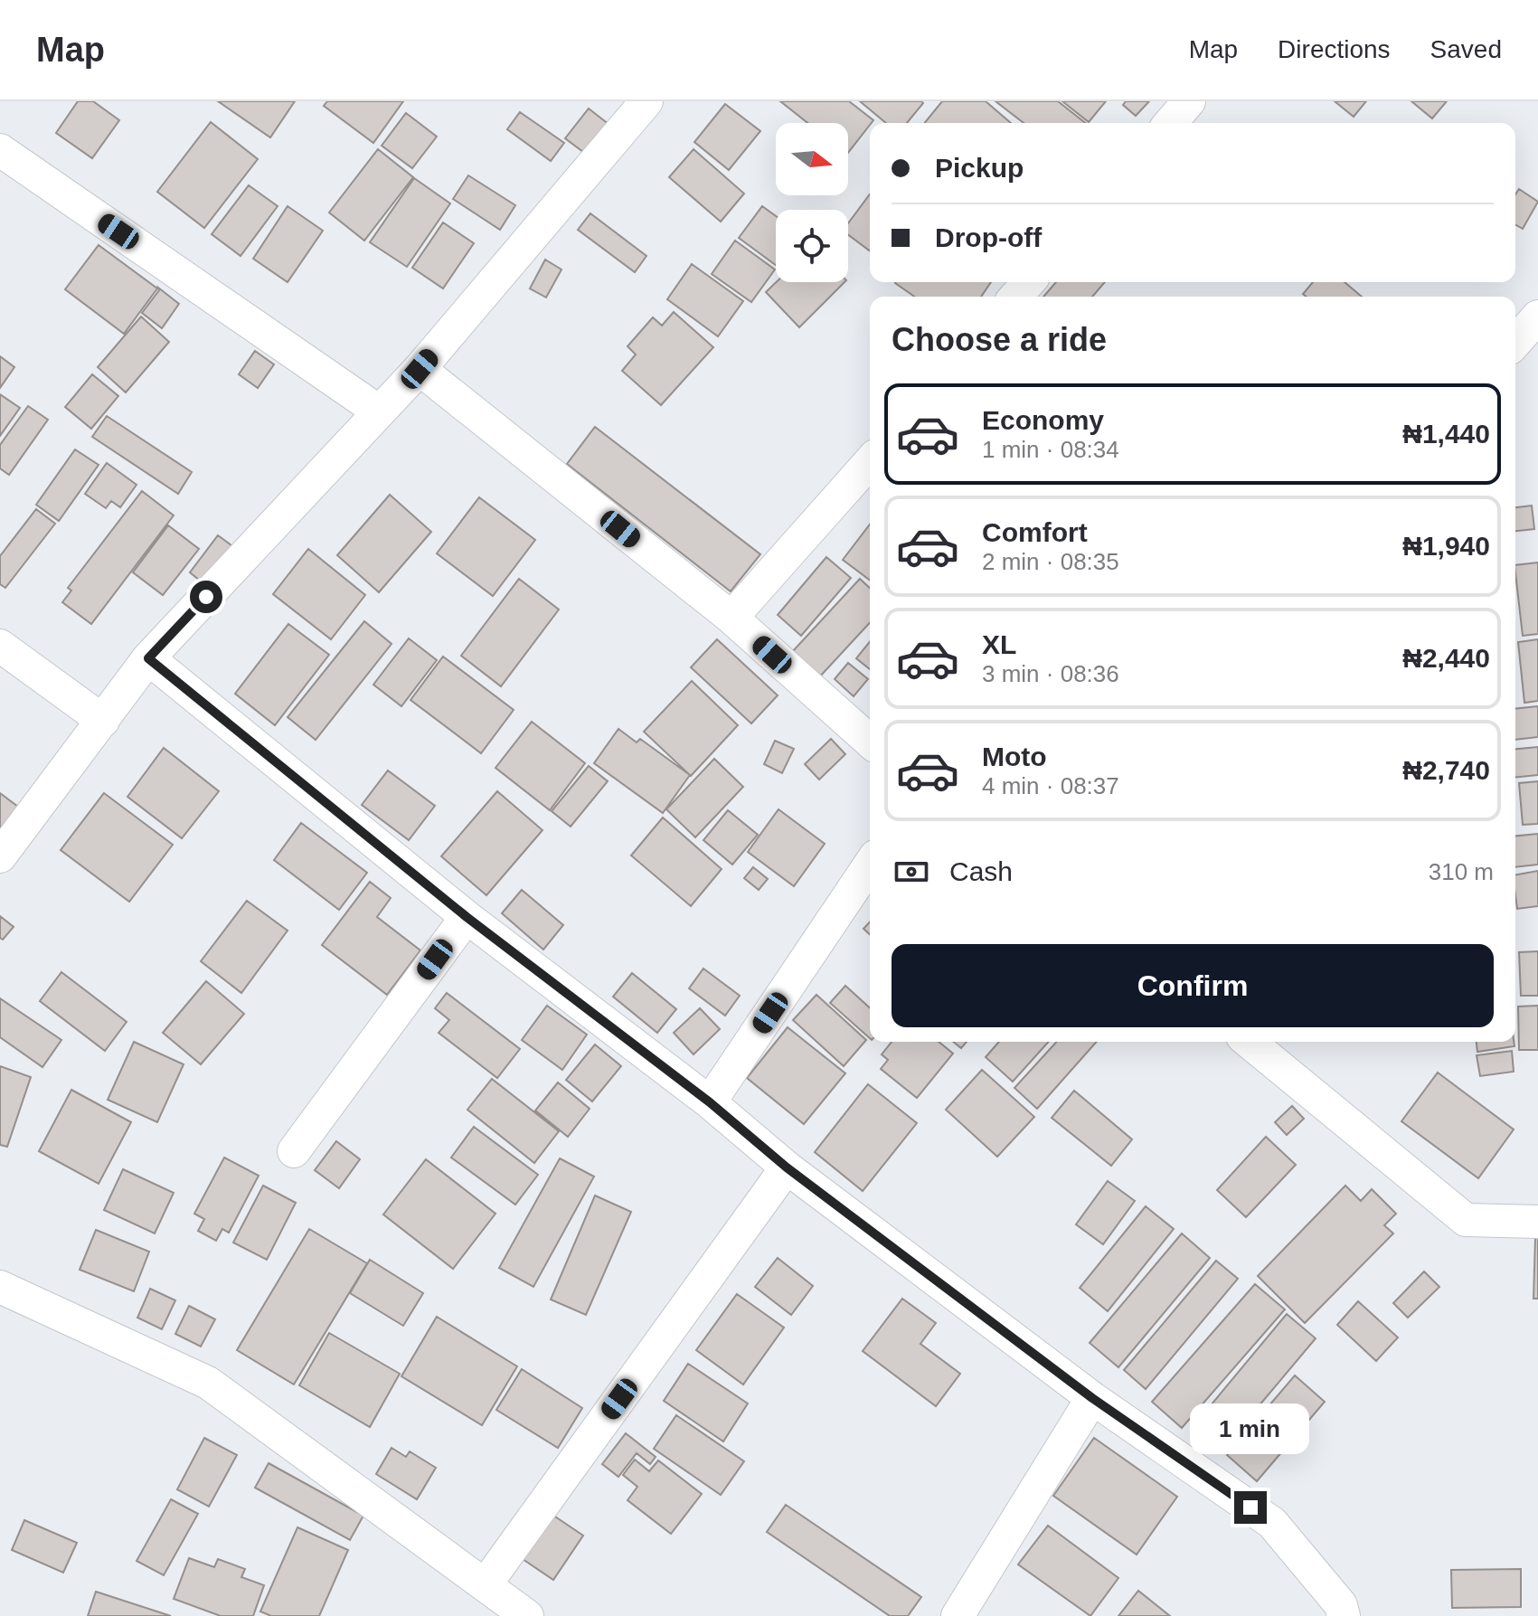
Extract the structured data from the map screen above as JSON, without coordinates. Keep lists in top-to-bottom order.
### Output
{
  "north": "right",
  "page": {
    "header": "Map",
    "nav": ["Map", "Directions", "Saved"],
    "banner": ["Pickup", "Drop-off"],
    "heading": "Choose a ride",
    "list": [
      {
        "name": "Economy",
        "note": "1 min · 08:34",
        "value": "₦1,440"
      },
      {
        "name": "Comfort",
        "note": "2 min · 08:35",
        "value": "₦1,940"
      },
      {
        "name": "XL",
        "note": "3 min · 08:36",
        "value": "₦2,440"
      },
      {
        "name": "Moto",
        "note": "4 min · 08:37",
        "value": "₦2,740"
      }
    ],
    "pay": ["Cash", "310 m"],
    "buttons": "Confirm",
    "bubble": "1 min"
  }
}
